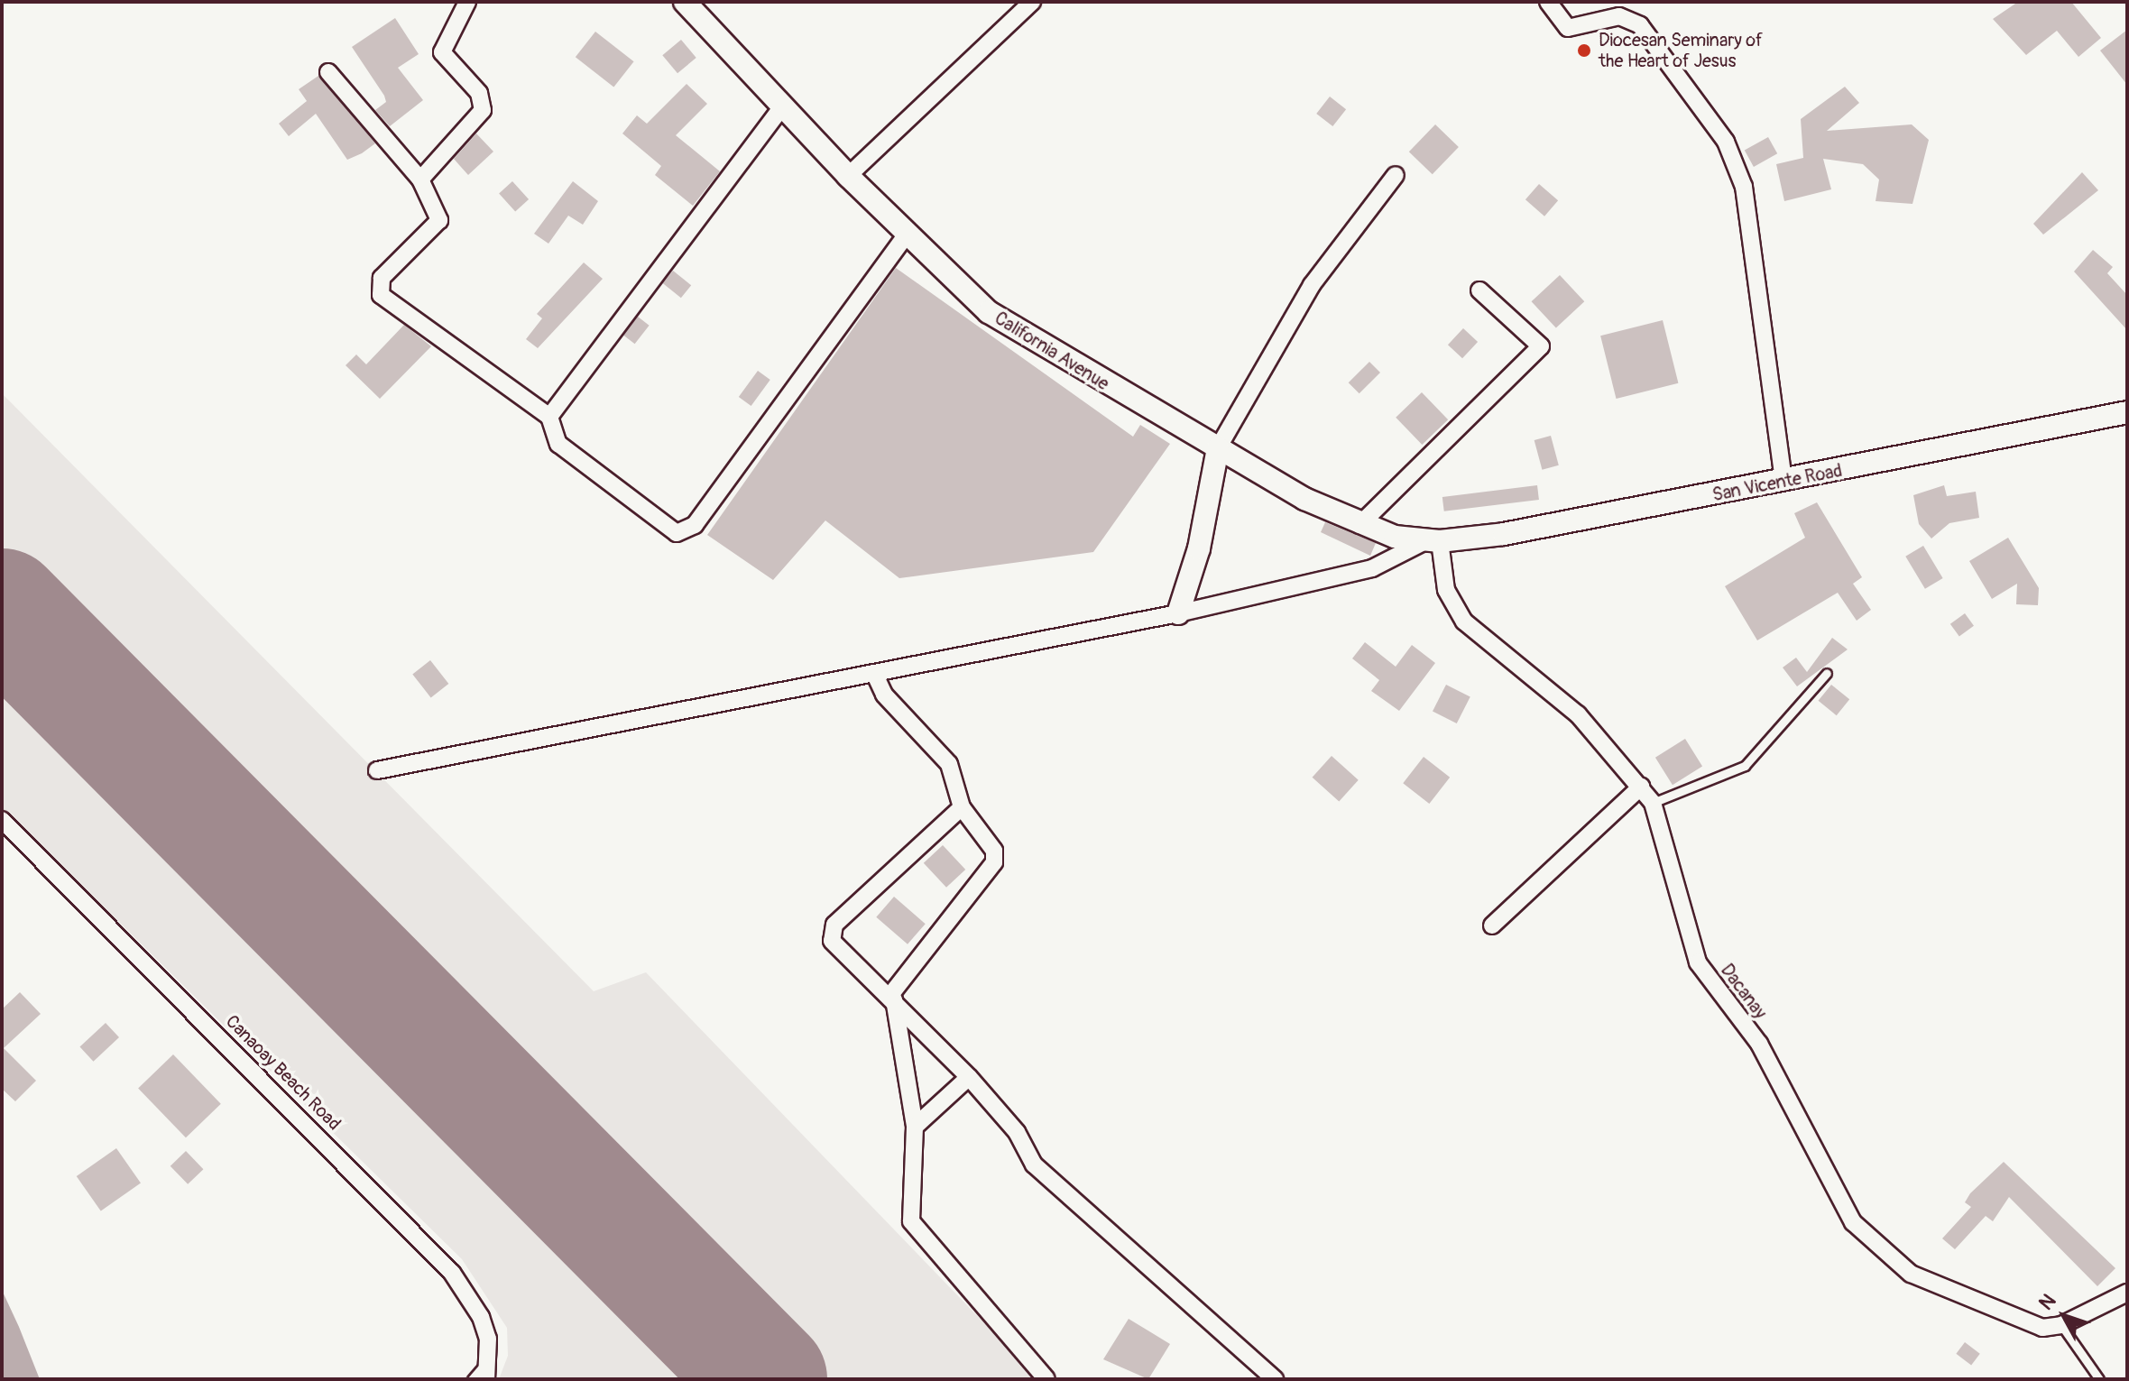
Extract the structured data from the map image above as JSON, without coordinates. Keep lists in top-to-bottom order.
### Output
{
  "streets": {
    "street": [
      "California Avenue",
      "San Vicente Road",
      "Dacanay",
      "Canaoay Beach Road"
    ]
  },
  "crossings": [
    ["California Avenue", "San Vicente Road"],
    ["California Avenue", "Dacanay"],
    ["San Vicente Road", "Dacanay"]
  ],
  "places": ["Diocesan Seminary of the Heart of Jesus"],
  "north": "top left"
}
